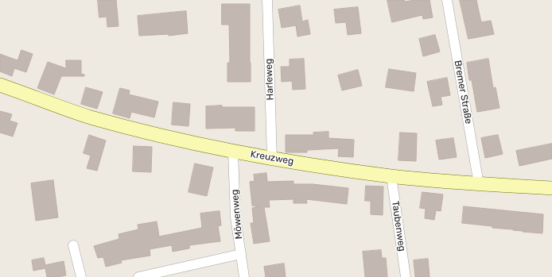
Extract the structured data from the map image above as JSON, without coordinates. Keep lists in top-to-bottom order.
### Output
{
  "streets": {
    "street": [
      "Harleweg",
      "Bremer Straße",
      "Kreuzweg",
      "Möwenweg",
      "Taubenweg"
    ]
  },
  "crossings": [
    ["Harleweg", "Kreuzweg"],
    ["Bremer Straße", "Kreuzweg"],
    ["Kreuzweg", "Möwenweg"],
    ["Kreuzweg", "Taubenweg"]
  ]
}
